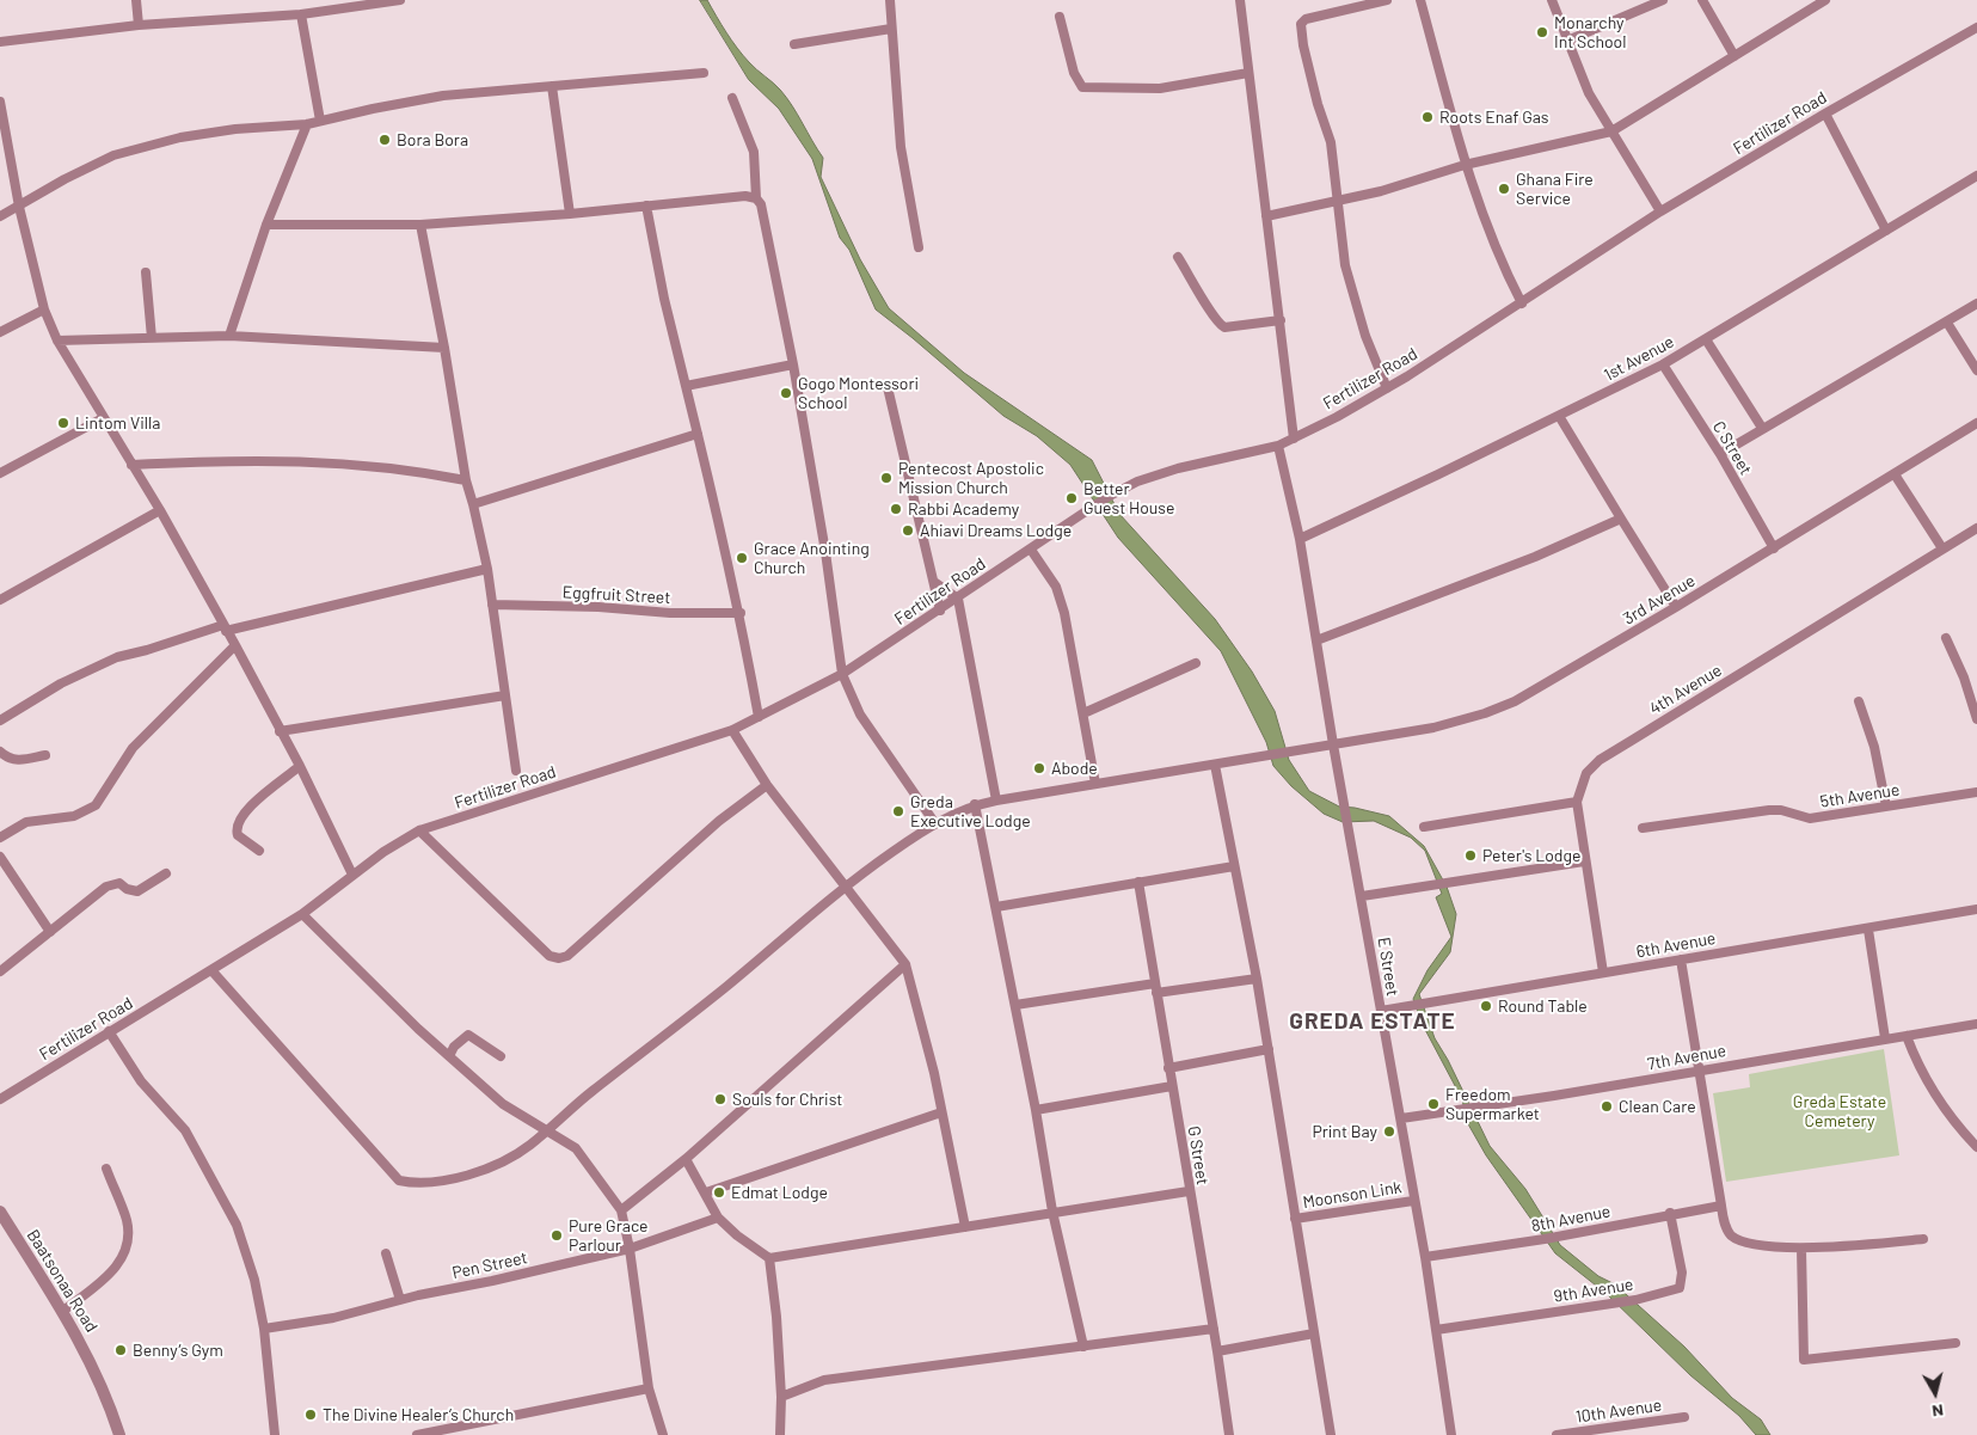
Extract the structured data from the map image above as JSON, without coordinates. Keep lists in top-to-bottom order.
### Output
{
  "streets": {
    "street": [
      "Fertilizer Road",
      "1st Avenue",
      "C Street",
      "Eggfruit Street",
      "3rd Avenue",
      "4th Avenue",
      "5th Avenue",
      "6th Avenue",
      "E Street",
      "7th Avenue",
      "G Street",
      "Moonson Link",
      "8th Avenue",
      "Pen Street",
      "Baatsonaa Road",
      "9th Avenue",
      "10th Avenue"
    ]
  },
  "crossings": [
    ["Fertilizer Road", "3rd Avenue"],
    ["Fertilizer Road", "E Street"],
    ["1st Avenue", "C Street"],
    ["1st Avenue", "E Street"],
    ["C Street", "3rd Avenue"],
    ["3rd Avenue", "E Street"],
    ["4th Avenue", "6th Avenue"],
    ["6th Avenue", "E Street"],
    ["E Street", "7th Avenue"],
    ["E Street", "Moonson Link"],
    ["E Street", "8th Avenue"],
    ["E Street", "9th Avenue"],
    ["8th Avenue", "9th Avenue"]
  ],
  "districts": ["GREDA ESTATE"],
  "parks": ["Greda Estate Cemetery"],
  "places": [
    "Monarchy Int School",
    "Roots Enaf Gas",
    "Bora Bora",
    "Ghana Fire Service",
    "Gogo Montessori School",
    "Lintom Villa",
    "Pentecost Apostolic Mission Church",
    "Better Guest House",
    "Rabbi Academy",
    "Ahiavi Dreams Lodge",
    "Grace Anointing Church",
    "Abode",
    "Greda Executive Lodge",
    "Peter's Lodge",
    "Round Table",
    "Souls for Christ",
    "Freedom Supermarket",
    "Clean Care",
    "Print Bay",
    "Edmat Lodge",
    "Pure Grace Parlour",
    "Benny’s Gym",
    "The Divine Healer’s Church"
  ],
  "north": "bottom"
}
